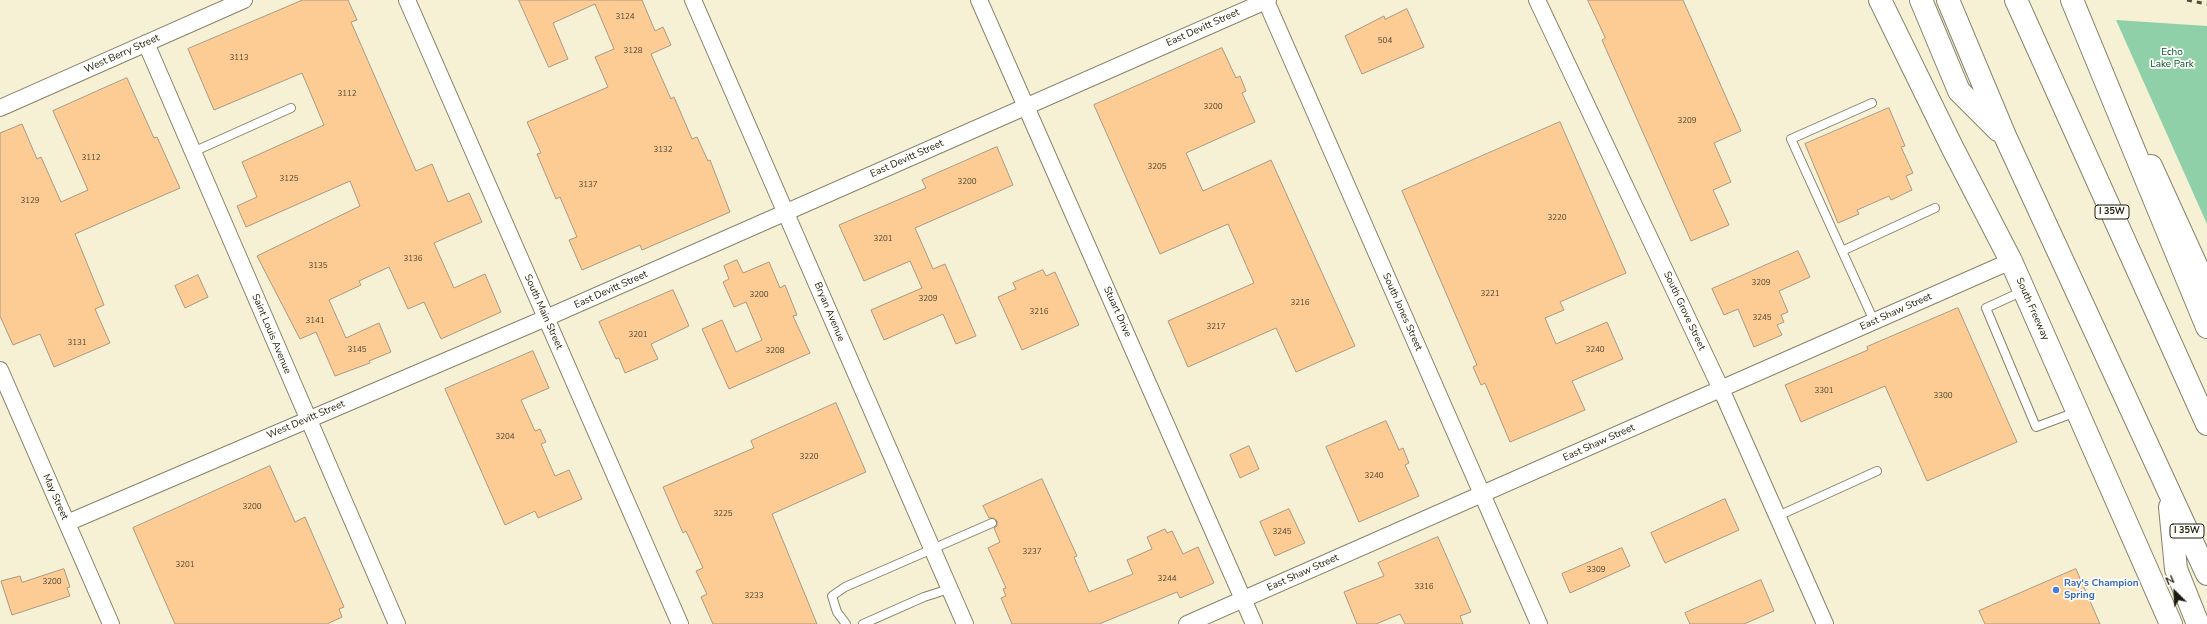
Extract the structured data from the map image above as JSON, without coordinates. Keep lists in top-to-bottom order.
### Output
{
  "streets": {
    "main road": ["I 35W", "South Freeway"],
    "street": [
      "East Devitt Street",
      "West Berry Street",
      "South Grove Street",
      "South Main Street",
      "Bryan Avenue",
      "Stuart Drive",
      "South Jones Street",
      "East Shaw Street",
      "Saint Louis Avenue",
      "West Devitt Street",
      "May Street"
    ]
  },
  "crossings": [
    ["East Devitt Street", "South Main Street"],
    ["East Devitt Street", "Bryan Avenue"],
    ["East Devitt Street", "Stuart Drive"],
    ["East Devitt Street", "South Jones Street"],
    ["East Devitt Street", "West Devitt Street"],
    ["West Berry Street", "Saint Louis Avenue"],
    ["South Freeway", "East Shaw Street"],
    ["South Grove Street", "East Shaw Street"],
    ["South Main Street", "West Devitt Street"],
    ["Stuart Drive", "East Shaw Street"],
    ["South Jones Street", "East Shaw Street"],
    ["Saint Louis Avenue", "West Devitt Street"],
    ["West Devitt Street", "May Street"]
  ],
  "parks": ["Echo Lake Park"],
  "places": ["Ray's Champion Spring"],
  "house_numbers": [
    "3124",
    "504",
    "3128",
    "3113",
    "3112",
    "3200",
    "3209",
    "3132",
    "3112",
    "3205",
    "3125",
    "3200",
    "3137",
    "3129",
    "3220",
    "3201",
    "3136",
    "3135",
    "3209",
    "3221",
    "3200",
    "3209",
    "3216",
    "3216",
    "3245",
    "3141",
    "3217",
    "3201",
    "3131",
    "3145",
    "3240",
    "3208",
    "3301",
    "3300",
    "3204",
    "3220",
    "3240",
    "3200",
    "3225",
    "3245",
    "3237",
    "3201",
    "3309",
    "3244",
    "3200",
    "3316",
    "3233"
  ],
  "north": "top left"
}
